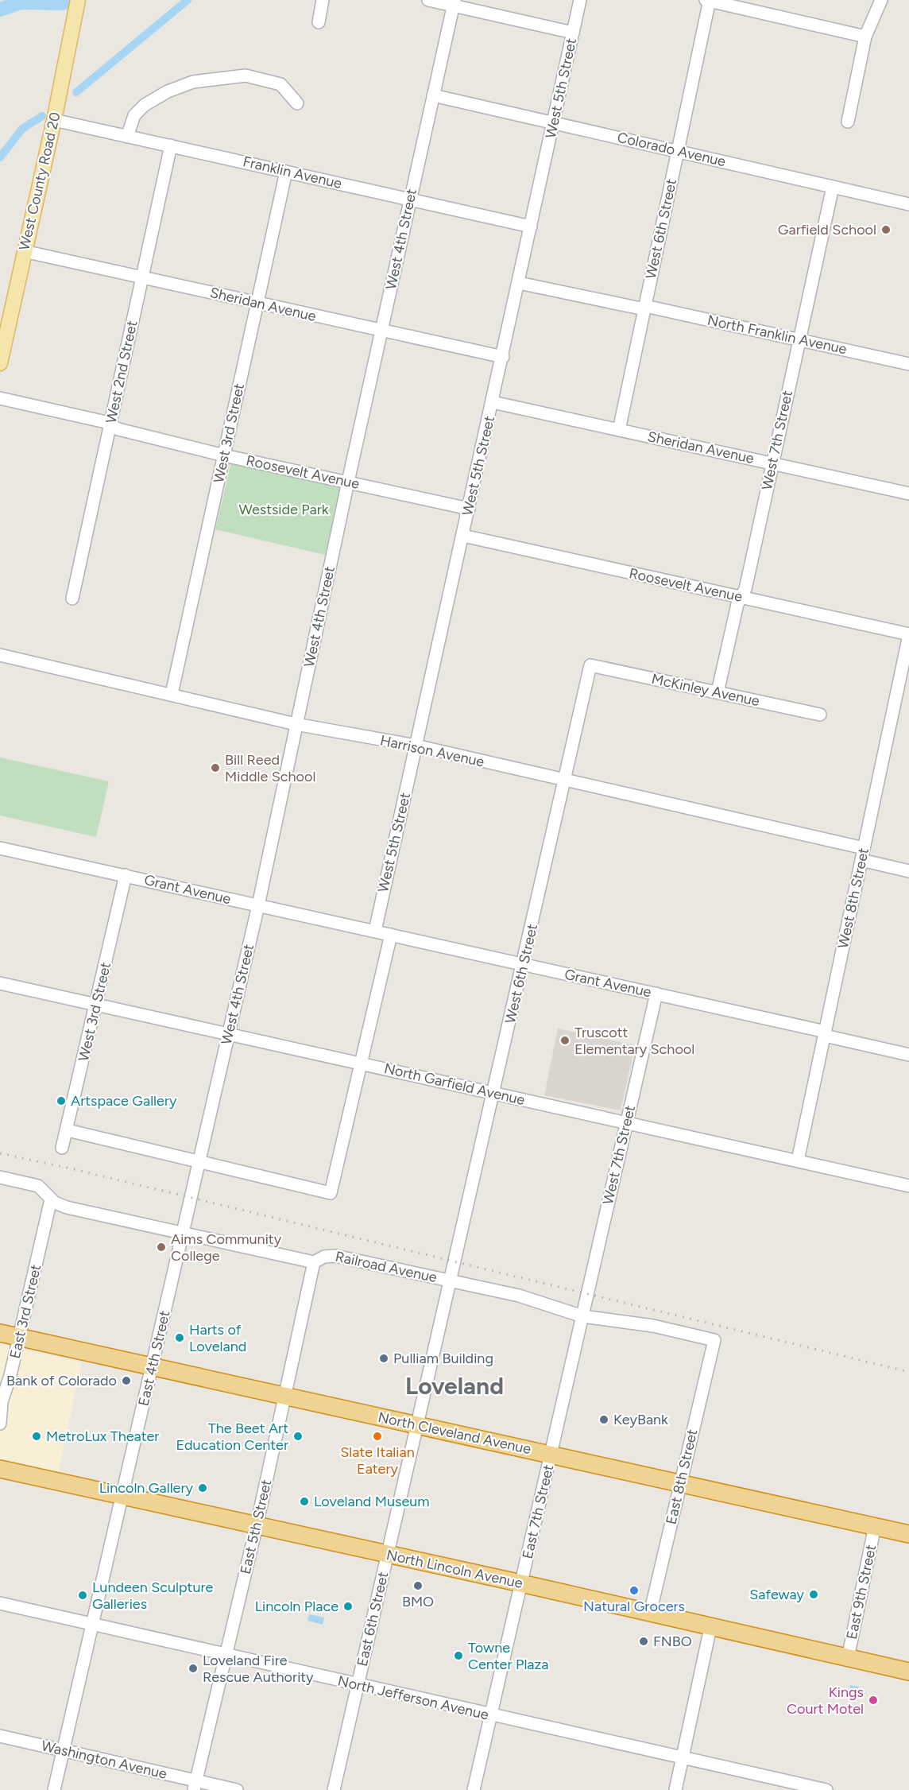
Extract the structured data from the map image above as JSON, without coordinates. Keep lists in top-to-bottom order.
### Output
{
  "streets": {
    "highway": ["North Cleveland Avenue", "North Lincoln Avenue"],
    "main road": ["West County Road 20"],
    "street": [
      "West 5th Street",
      "Colorado Avenue",
      "Franklin Avenue",
      "West 6th Street",
      "West 4th Street",
      "Sheridan Avenue",
      "North Franklin Avenue",
      "West 2nd Street",
      "West 3rd Street",
      "West 7th Street",
      "Roosevelt Avenue",
      "McKinley Avenue",
      "Harrison Avenue",
      "Grant Avenue",
      "West 8th Street",
      "North Garfield Avenue",
      "Railroad Avenue",
      "East 3rd Street",
      "East 4th Street",
      "East 8th Street",
      "East 7th Street",
      "East 5th Street",
      "East 9th Street",
      "East 6th Street",
      "North Jefferson Avenue",
      "Washington Avenue"
    ]
  },
  "crossings": [
    ["West 5th Street", "Colorado Avenue"],
    ["West 5th Street", "Franklin Avenue"],
    ["West 5th Street", "Sheridan Avenue"],
    ["West 5th Street", "North Franklin Avenue"],
    ["West 5th Street", "Roosevelt Avenue"],
    ["West 5th Street", "Harrison Avenue"],
    ["West 5th Street", "Grant Avenue"],
    ["Colorado Avenue", "West 6th Street"],
    ["Colorado Avenue", "West 4th Street"],
    ["Colorado Avenue", "West 7th Street"],
    ["Franklin Avenue", "West County Road 20"],
    ["Franklin Avenue", "West 4th Street"],
    ["Franklin Avenue", "West 2nd Street"],
    ["Franklin Avenue", "West 3rd Street"],
    ["West County Road 20", "Sheridan Avenue"],
    ["West 6th Street", "Sheridan Avenue"],
    ["West 6th Street", "North Franklin Avenue"],
    ["West 6th Street", "McKinley Avenue"],
    ["West 6th Street", "Harrison Avenue"],
    ["West 6th Street", "Grant Avenue"],
    ["West 6th Street", "North Garfield Avenue"],
    ["West 6th Street", "Railroad Avenue"],
    ["West 6th Street", "East 6th Street"],
    ["West 4th Street", "Sheridan Avenue"],
    ["West 4th Street", "Roosevelt Avenue"],
    ["West 4th Street", "Harrison Avenue"],
    ["West 4th Street", "Grant Avenue"],
    ["West 4th Street", "North Garfield Avenue"],
    ["West 4th Street", "Railroad Avenue"],
    ["West 4th Street", "East 4th Street"],
    ["Sheridan Avenue", "West 2nd Street"],
    ["Sheridan Avenue", "West 3rd Street"],
    ["Sheridan Avenue", "West 7th Street"],
    ["North Franklin Avenue", "West 7th Street"],
    ["West 2nd Street", "Roosevelt Avenue"],
    ["West 3rd Street", "Roosevelt Avenue"],
    ["West 3rd Street", "Harrison Avenue"],
    ["West 3rd Street", "Grant Avenue"],
    ["West 3rd Street", "North Garfield Avenue"],
    ["West 7th Street", "Roosevelt Avenue"],
    ["West 7th Street", "McKinley Avenue"],
    ["West 7th Street", "Grant Avenue"],
    ["West 7th Street", "North Garfield Avenue"],
    ["West 7th Street", "Railroad Avenue"],
    ["West 7th Street", "East 7th Street"],
    ["Roosevelt Avenue", "West 8th Street"],
    ["Harrison Avenue", "West 8th Street"],
    ["Grant Avenue", "West 8th Street"],
    ["West 8th Street", "North Garfield Avenue"],
    ["Railroad Avenue", "East 3rd Street"],
    ["Railroad Avenue", "East 4th Street"],
    ["Railroad Avenue", "East 8th Street"],
    ["Railroad Avenue", "East 7th Street"],
    ["Railroad Avenue", "East 5th Street"],
    ["Railroad Avenue", "East 6th Street"],
    ["East 3rd Street", "North Cleveland Avenue"],
    ["East 4th Street", "North Cleveland Avenue"],
    ["East 4th Street", "North Lincoln Avenue"],
    ["East 4th Street", "North Jefferson Avenue"],
    ["East 4th Street", "Washington Avenue"],
    ["North Cleveland Avenue", "East 8th Street"],
    ["North Cleveland Avenue", "East 7th Street"],
    ["North Cleveland Avenue", "East 5th Street"],
    ["North Cleveland Avenue", "East 9th Street"],
    ["North Cleveland Avenue", "East 6th Street"],
    ["East 8th Street", "North Lincoln Avenue"],
    ["East 7th Street", "North Lincoln Avenue"],
    ["East 7th Street", "North Jefferson Avenue"],
    ["East 5th Street", "North Lincoln Avenue"],
    ["East 5th Street", "North Jefferson Avenue"],
    ["East 5th Street", "Washington Avenue"],
    ["North Lincoln Avenue", "East 9th Street"],
    ["North Lincoln Avenue", "East 6th Street"],
    ["East 6th Street", "North Jefferson Avenue"]
  ],
  "districts": ["Loveland"],
  "parks": ["Westside Park"],
  "places": [
    "Garfield School",
    "Bill Reed Middle School",
    "Truscott Elementary School",
    "Artspace Gallery",
    "Aims Community College",
    "Harts of Loveland",
    "Pulliam Building",
    "Bank of Colorado",
    "KeyBank",
    "MetroLux Theater",
    "The Beet Art Education Center",
    "Slate Italian Eatery",
    "Lincoln Gallery",
    "Loveland Museum",
    "BMO",
    "Natural Grocers",
    "Safeway",
    "Lundeen Sculpture Galleries",
    "Lincoln Place",
    "FNBO",
    "Towne Center Plaza",
    "Loveland Fire Rescue Authority",
    "Kings Court Motel"
  ]
}
